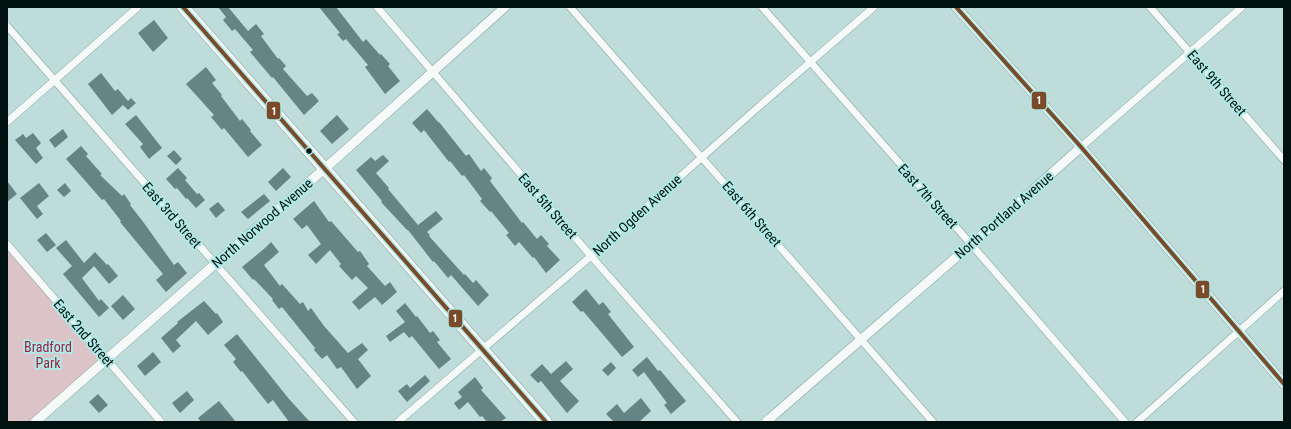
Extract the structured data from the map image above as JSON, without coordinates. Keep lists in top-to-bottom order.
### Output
{
  "streets": {
    "street": [
      "East 9th Street",
      "East 7th Street",
      "East 5th Street",
      "East 6th Street",
      "East 3rd Street",
      "North Ogden Avenue",
      "North Portland Avenue",
      "North Norwood Avenue",
      "East 2nd Street"
    ]
  },
  "crossings": [
    ["East 9th Street", "North Portland Avenue"],
    ["East 7th Street", "North Ogden Avenue"],
    ["East 7th Street", "North Portland Avenue"],
    ["East 5th Street", "North Ogden Avenue"],
    ["East 5th Street", "North Norwood Avenue"],
    ["East 6th Street", "North Ogden Avenue"],
    ["East 6th Street", "North Portland Avenue"],
    ["East 3rd Street", "North Norwood Avenue"],
    ["North Norwood Avenue", "East 2nd Street"]
  ],
  "parks": ["Bradford Park"],
  "lines": ["transit line 1"]
}
